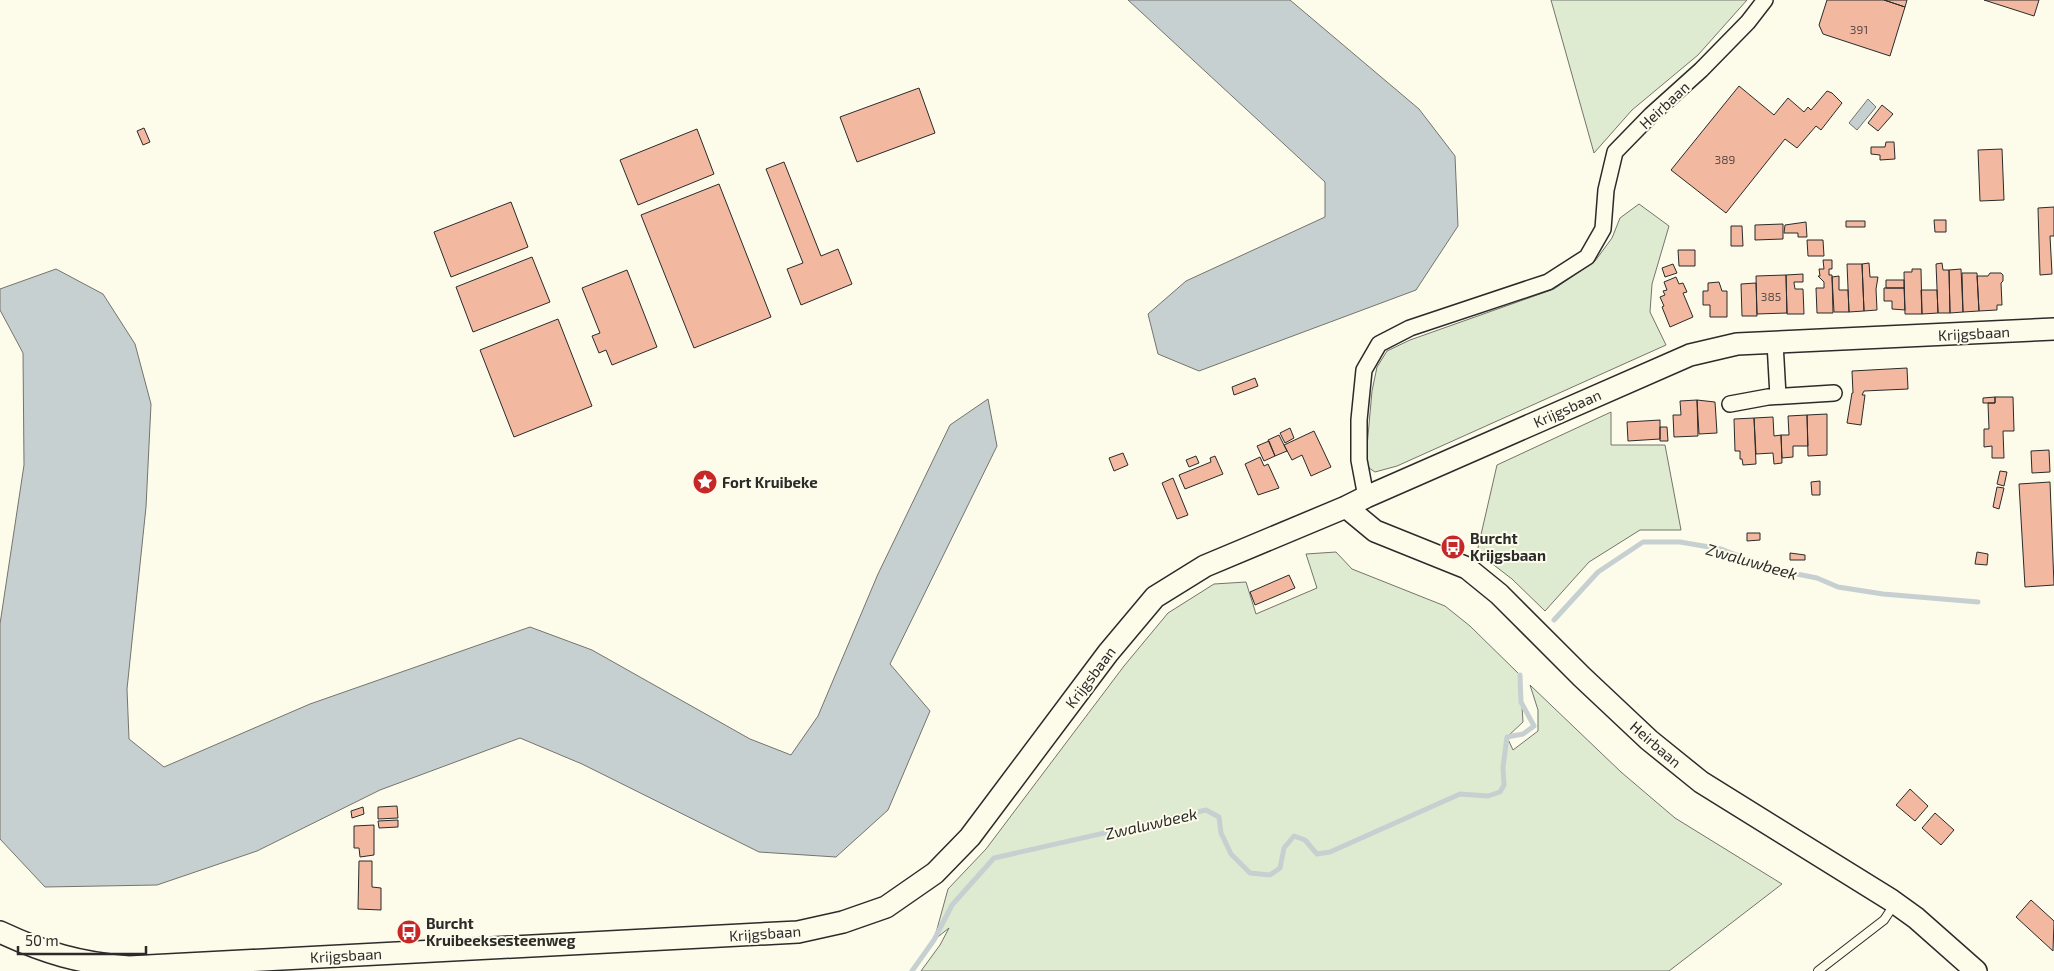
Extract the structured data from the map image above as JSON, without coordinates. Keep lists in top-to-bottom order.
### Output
{
  "streets": {
    "main road": ["Heirbaan", "Krijgsbaan"]
  },
  "crossings": [
    ["Heirbaan", "Krijgsbaan"]
  ],
  "water": ["Zwaluwbeek"],
  "places": {
    "place": ["Fort Kruibeke"],
    "bus stop": ["Burcht Krijgsbaan", "Burcht Kruibeeksesteenweg"]
  },
  "house_numbers": ["391", "389", "385"],
  "scale_bar": "50 m"
}
